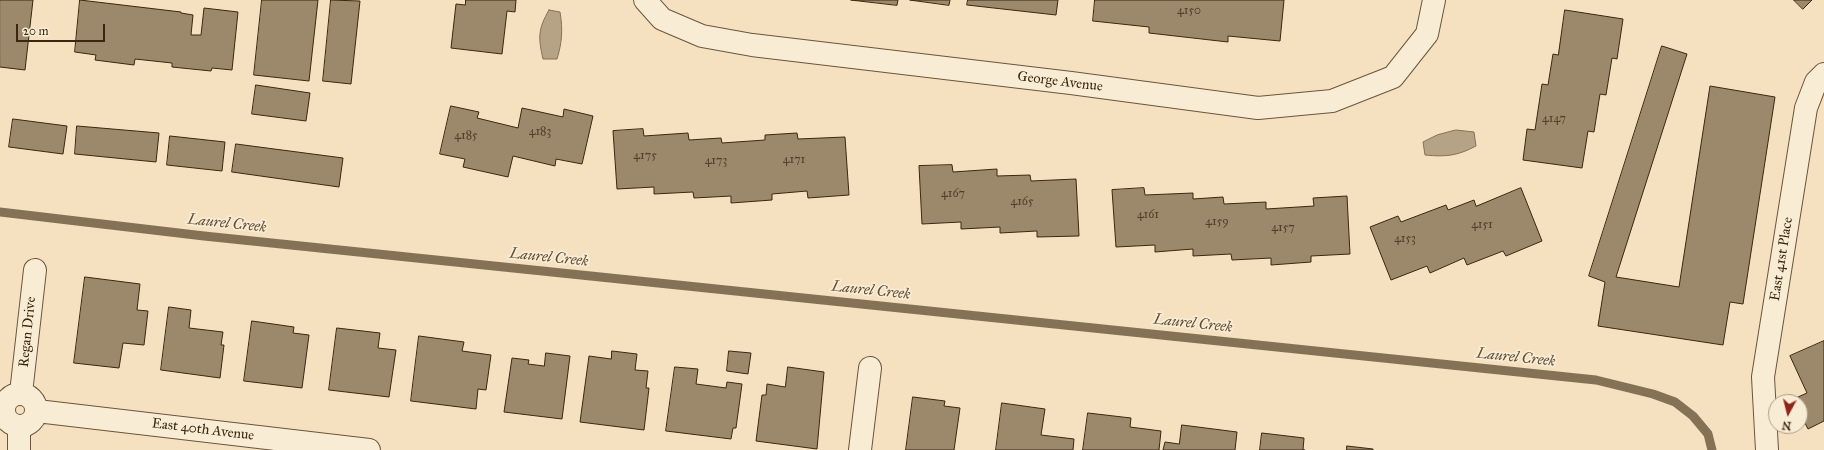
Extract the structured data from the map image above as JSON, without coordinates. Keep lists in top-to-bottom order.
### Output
{
  "streets": {
    "street": [
      "George Avenue",
      "East 41st Place",
      "Regan Drive",
      "East 40th Avenue"
    ]
  },
  "crossings": [
    ["Regan Drive", "East 40th Avenue"]
  ],
  "water": ["Laurel Creek"],
  "house_numbers": [
    "4150",
    "4147",
    "4183",
    "4185",
    "4175",
    "4171",
    "4173",
    "4167",
    "4165",
    "4161",
    "4159",
    "4151",
    "4157",
    "4153"
  ],
  "scale_bar": "20 m",
  "north": "bottom"
}
